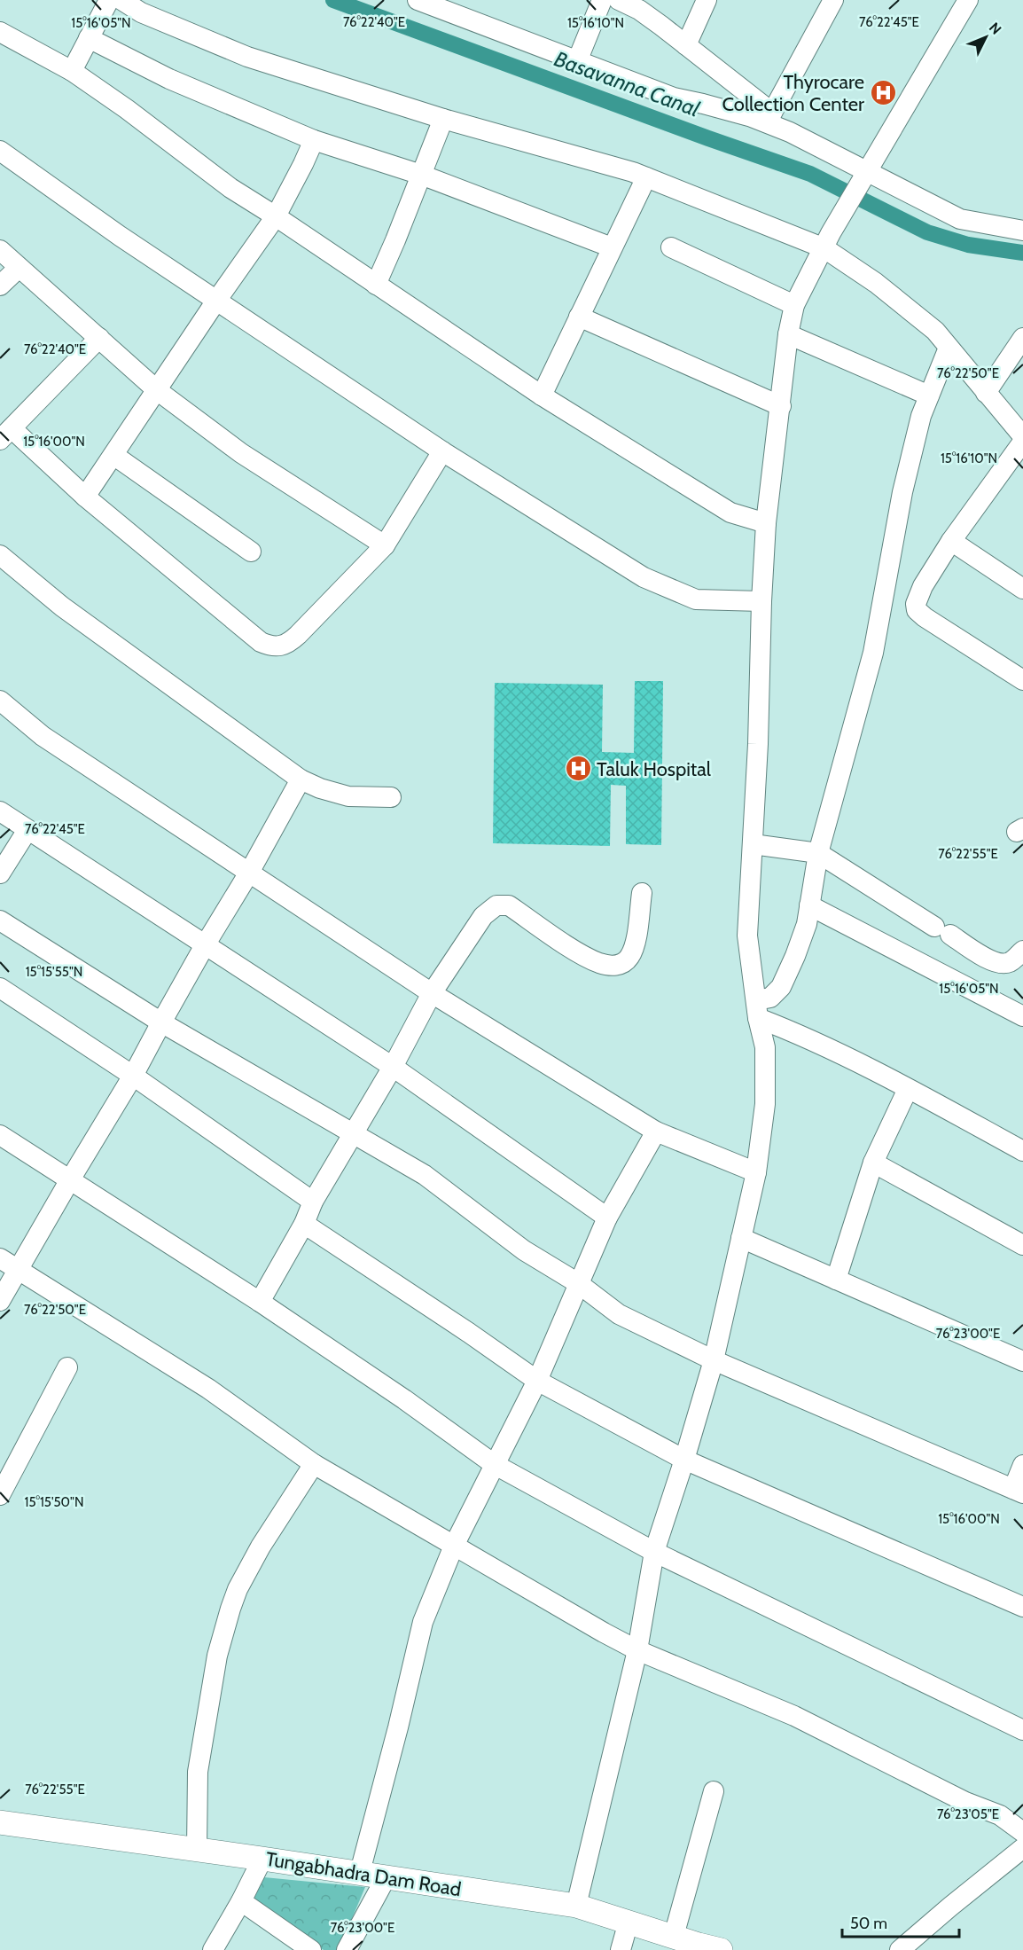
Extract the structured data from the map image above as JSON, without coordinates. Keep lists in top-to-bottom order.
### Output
{
  "streets": {
    "main road": ["Tungabhadra Dam Road"]
  },
  "water": ["Basavanna Canal"],
  "places": {
    "hospital": ["Thyrocare Collection Center", "Taluk Hospital"]
  },
  "scale_bar": "50 m",
  "north": "top right",
  "coordinates": [
    "76°22'45\"E",
    "76°22'40\"E",
    "15°16'10\"N",
    "15°16'05\"N",
    "76°22'50\"E",
    "15°16'00\"N",
    "76°22'55\"E",
    "15°15'55\"N",
    "76°23'00\"E",
    "15°15'50\"N",
    "76°23'05\"E"
  ]
}
